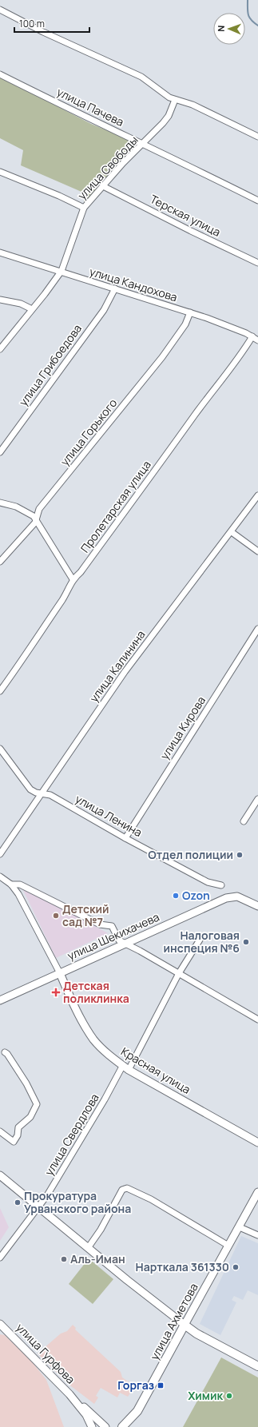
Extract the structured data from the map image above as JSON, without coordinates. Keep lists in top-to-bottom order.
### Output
{
  "streets": {
    "main road": ["улица Ахметова"],
    "street": [
      "улица Пачева",
      "улица Свободы",
      "Терская улица",
      "улица Кандохова",
      "улица Грибоедова",
      "улица Горького",
      "Пролетарская улица",
      "улица Калинина",
      "улица Кирова",
      "улица Ленина",
      "улица Шекихачева",
      "Красная улица",
      "улица Свердлова",
      "улица Гурфова"
    ]
  },
  "crossings": [
    ["улица Пачева", "улица Свободы"],
    ["улица Свободы", "Терская улица"],
    ["улица Свободы", "улица Кандохова"],
    ["улица Кандохова", "улица Грибоедова"],
    ["улица Кандохова", "улица Горького"],
    ["улица Кандохова", "Пролетарская улица"],
    ["улица Калинина", "улица Ленина"],
    ["улица Кирова", "улица Ленина"],
    ["улица Шекихачева", "Красная улица"],
    ["Красная улица", "улица Свердлова"]
  ],
  "places": {
    "other": [
      "Отдел полиции",
      "Ozon",
      "Детский сад №7",
      "Налоговая инспеция №6",
      "Прокуратура Урванского района",
      "Аль-Иман",
      "Нарткала 361330",
      "Химик"
    ],
    "health": ["Детская поликлинка"],
    "transit": ["Горгаз"]
  },
  "scale_bar": "100 m",
  "north": "left"
}
